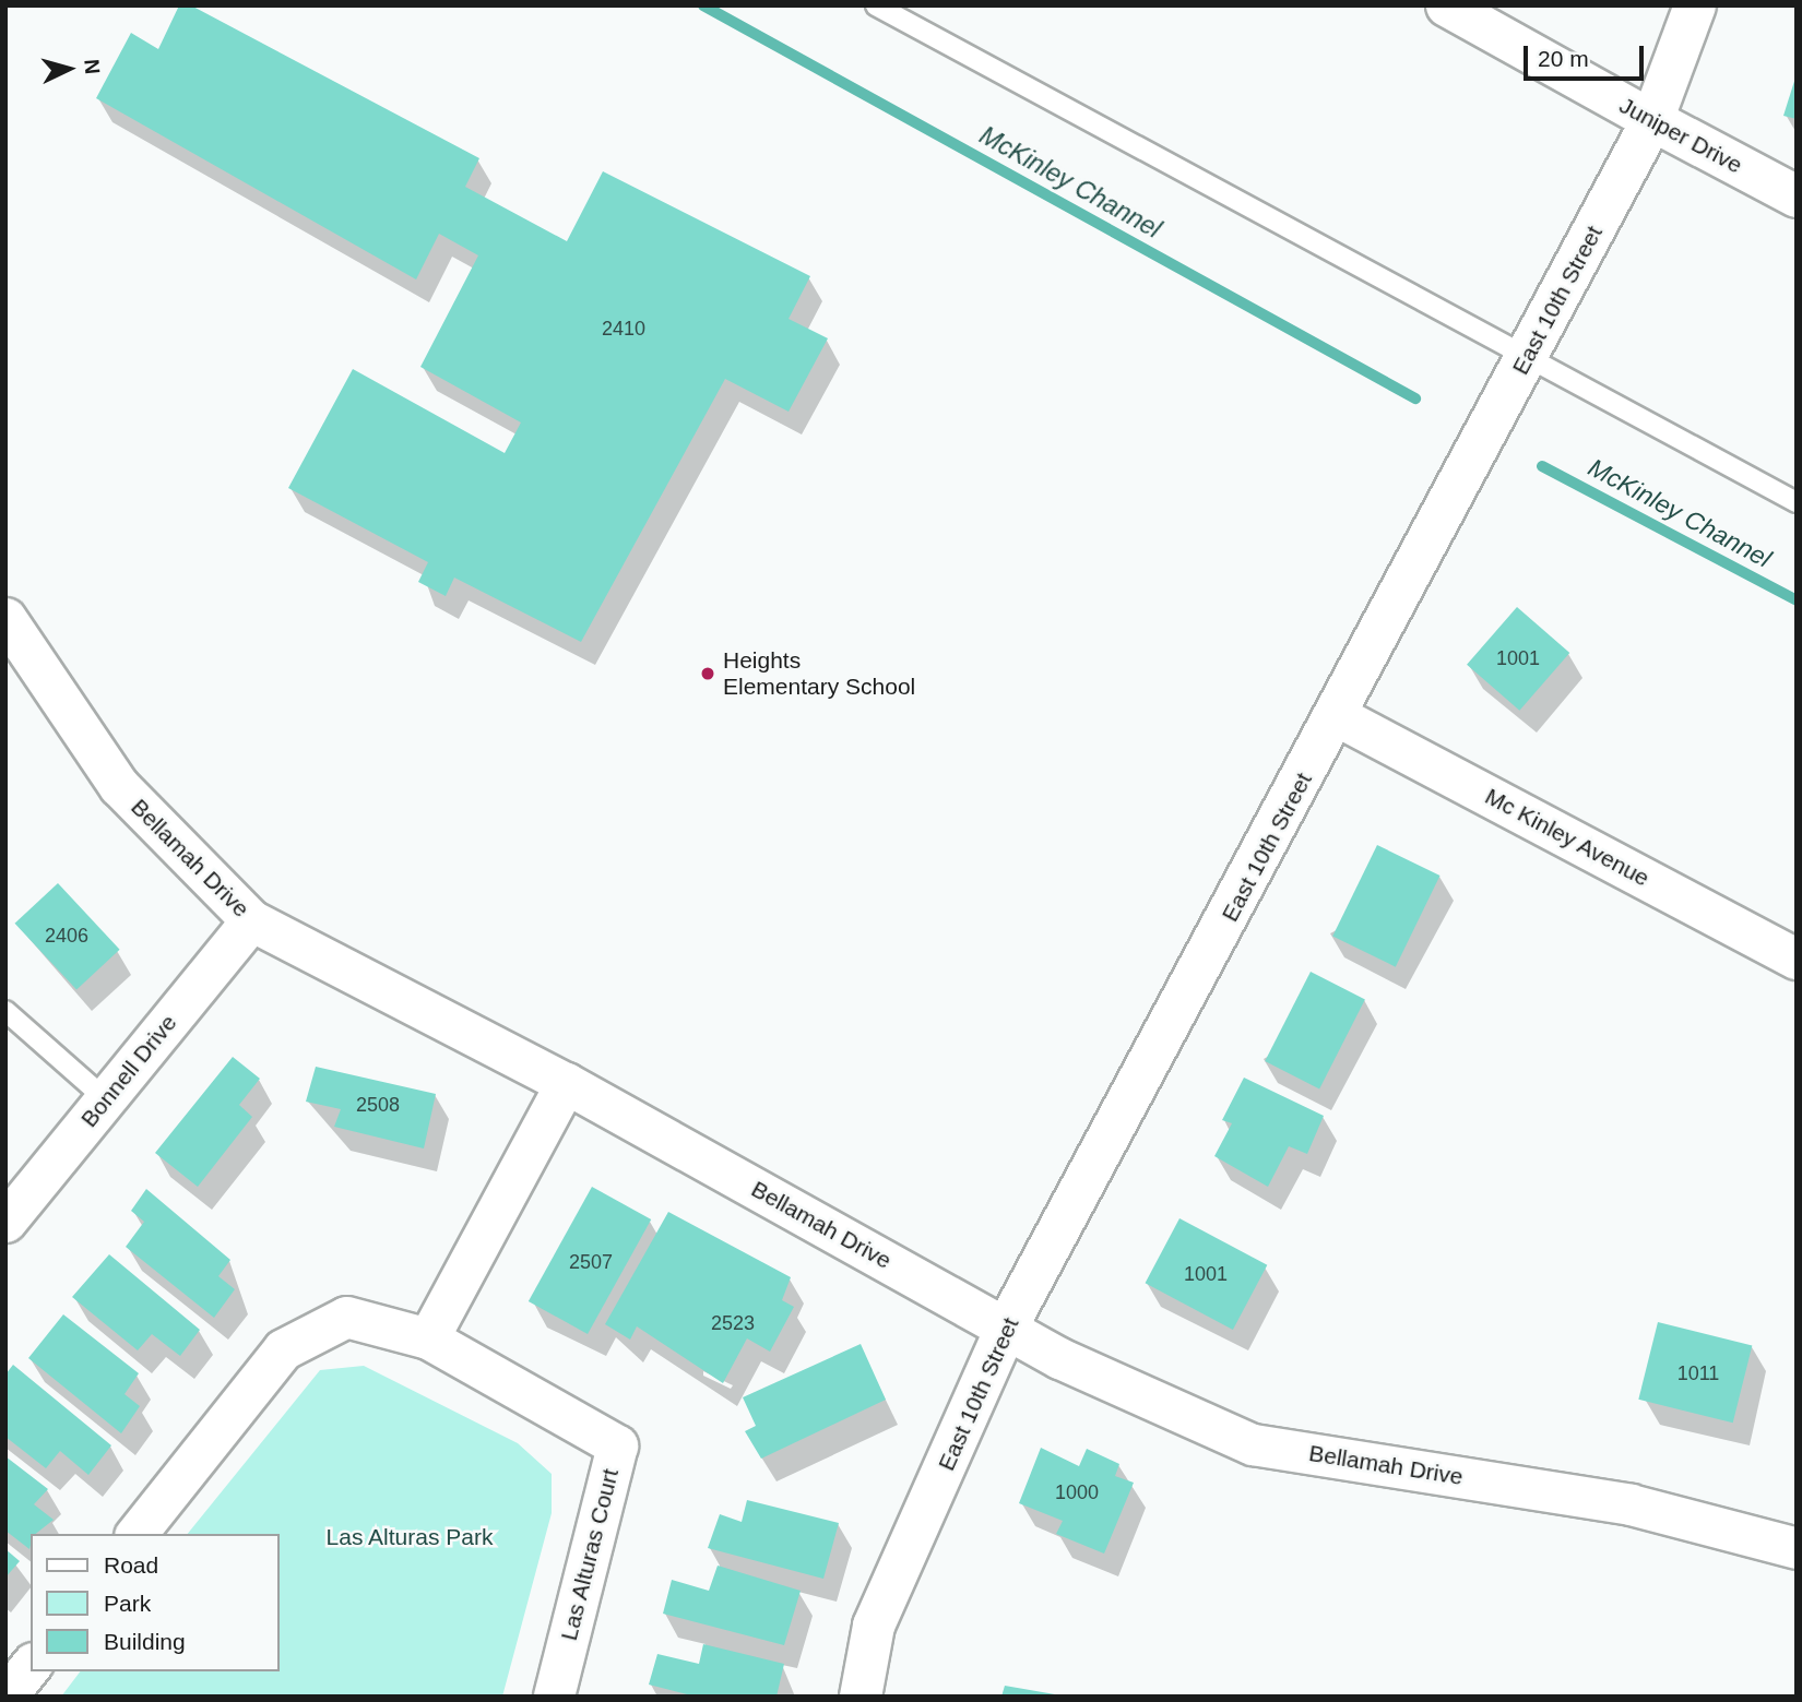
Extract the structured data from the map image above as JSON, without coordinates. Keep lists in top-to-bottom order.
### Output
{
  "streets": {
    "main road": ["Juniper Drive", "East 10th Street"],
    "street": [
      "Mc Kinley Avenue",
      "Bellamah Drive",
      "Bonnell Drive",
      "Las Alturas Court"
    ]
  },
  "crossings": [
    ["Juniper Drive", "East 10th Street"],
    ["East 10th Street", "Mc Kinley Avenue"],
    ["East 10th Street", "Bellamah Drive"],
    ["Bellamah Drive", "Bonnell Drive"]
  ],
  "water": ["McKinley Channel"],
  "parks": ["Las Alturas Park"],
  "places": ["Heights Elementary School"],
  "house_numbers": [
    "2410",
    "1001",
    "2406",
    "2508",
    "2507",
    "1001",
    "2523",
    "1011",
    "1000"
  ],
  "legend": ["Road", "Park", "Building"],
  "scale_bar": "20 m",
  "north": "right"
}
